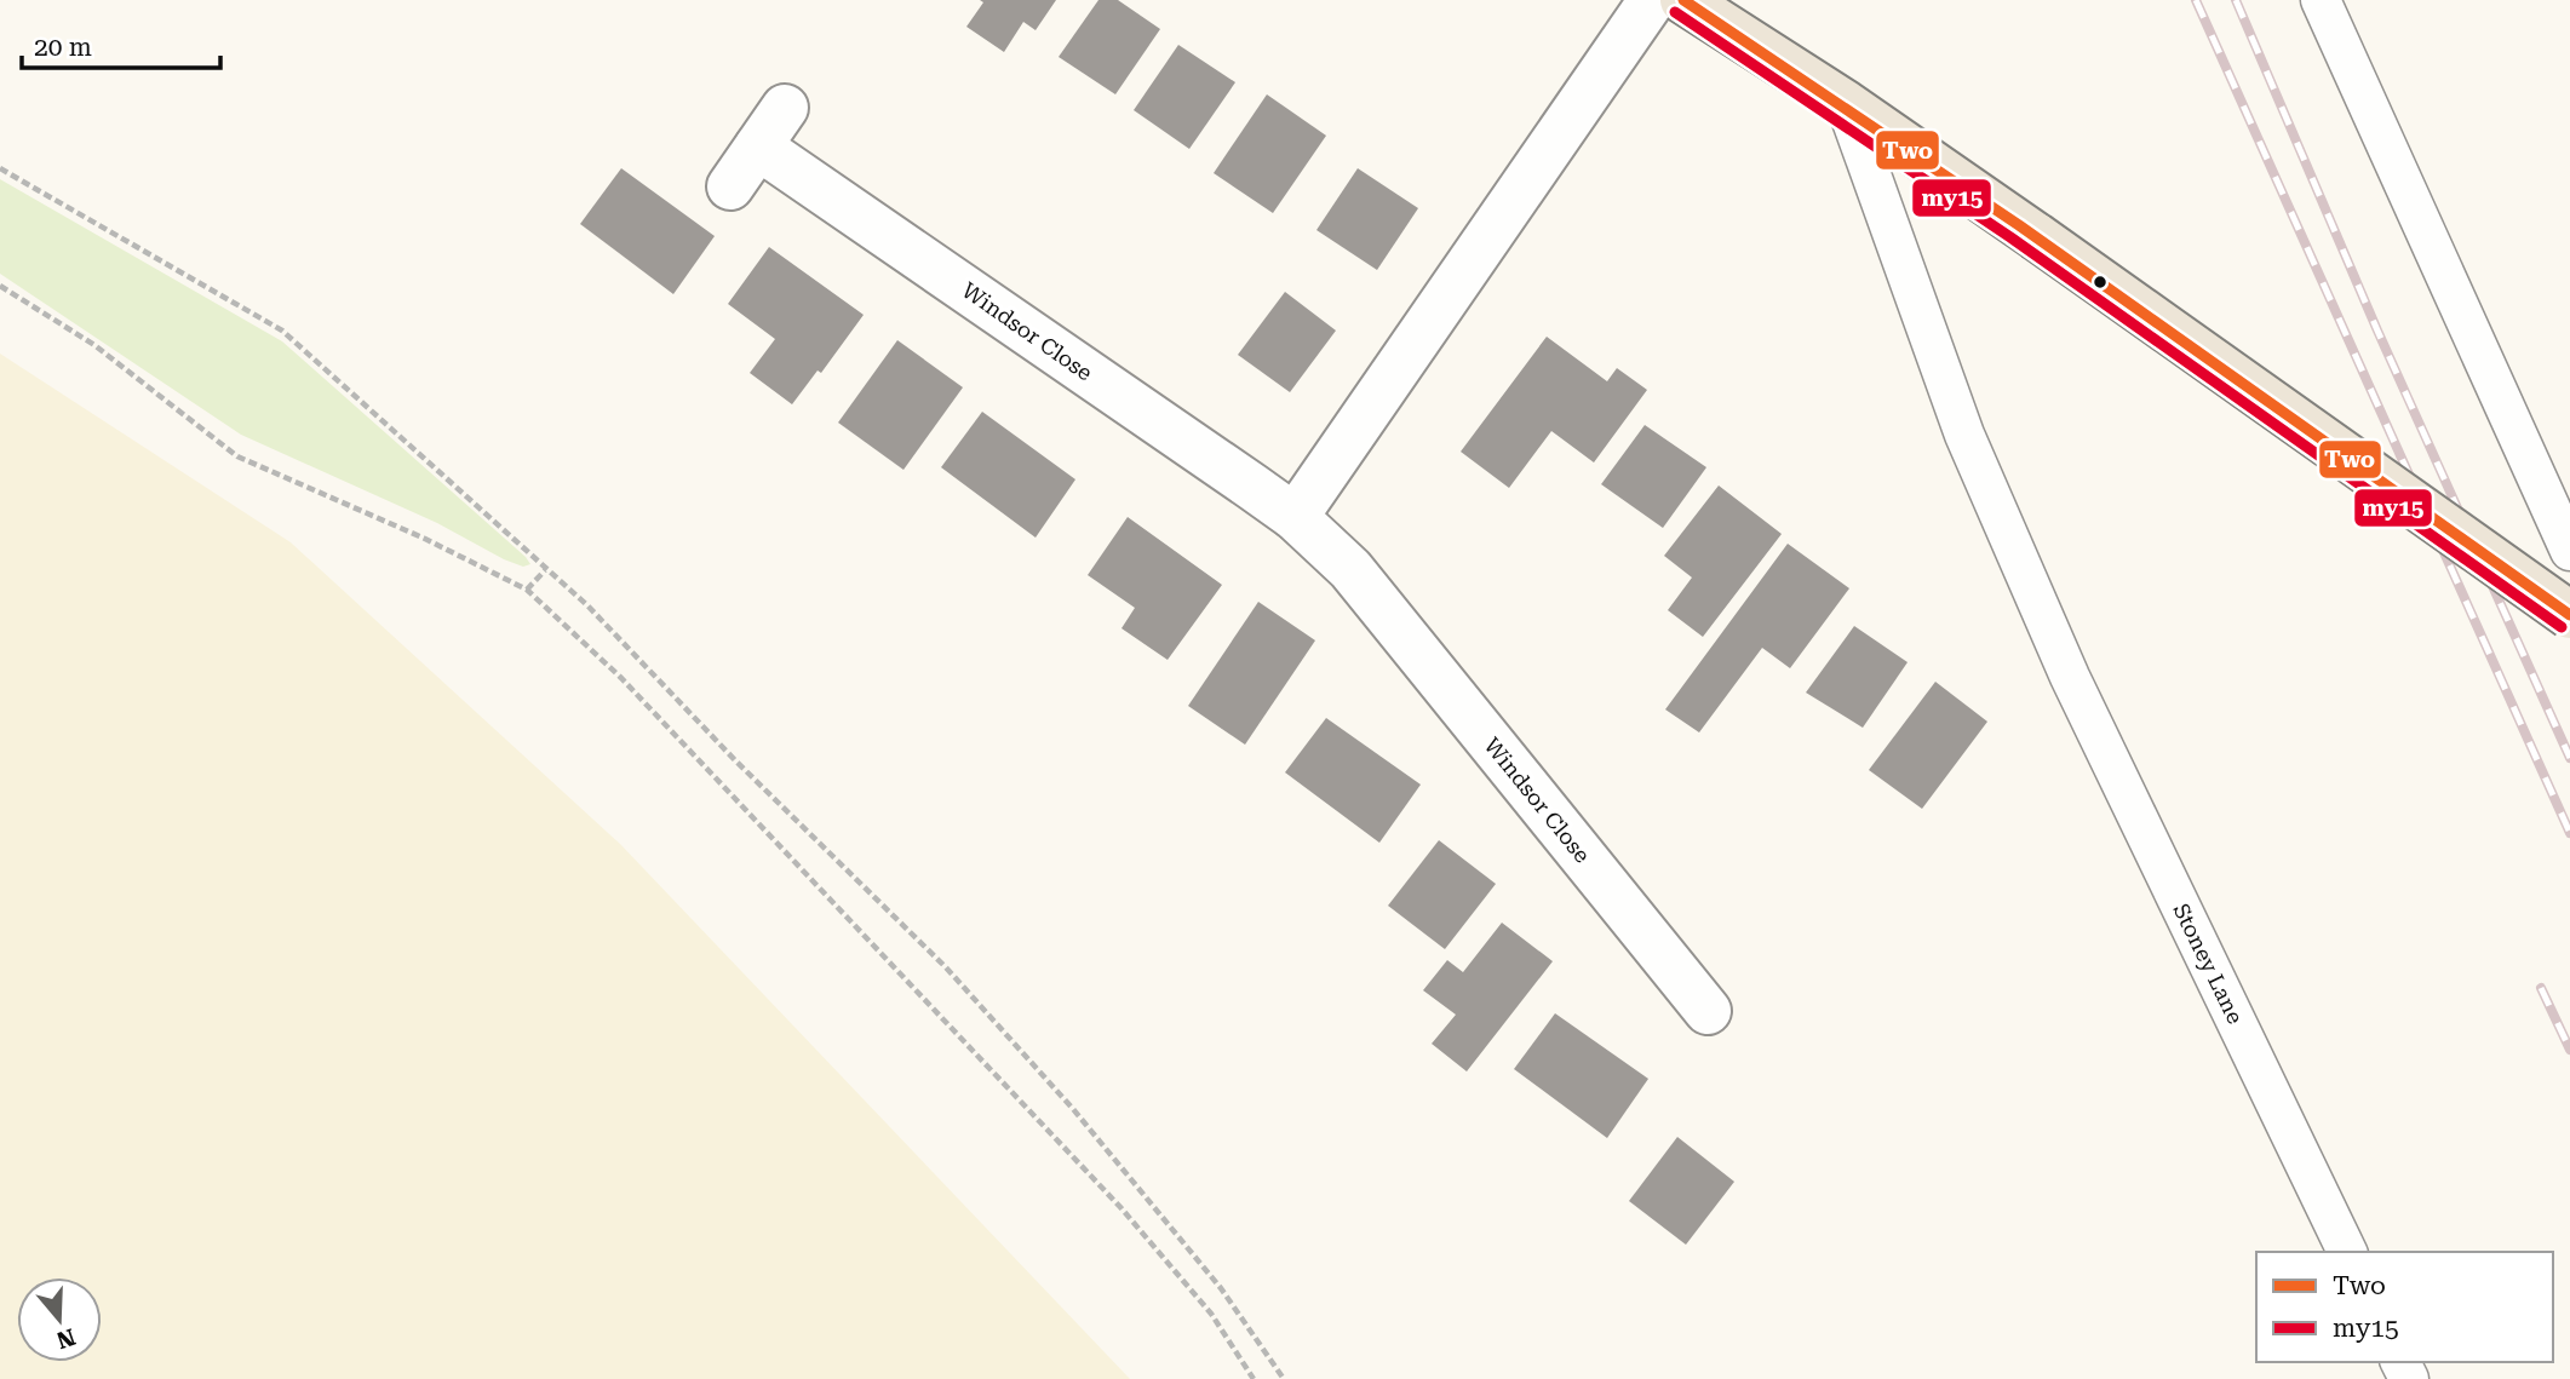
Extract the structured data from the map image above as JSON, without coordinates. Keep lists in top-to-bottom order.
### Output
{
  "streets": {
    "street": ["Windsor Close"],
    "lane": ["Stoney Lane"]
  },
  "lines": ["transit line Two", "transit line my15"],
  "legend": ["Two", "my15"],
  "scale_bar": "20 m",
  "north": "bottom"
}
